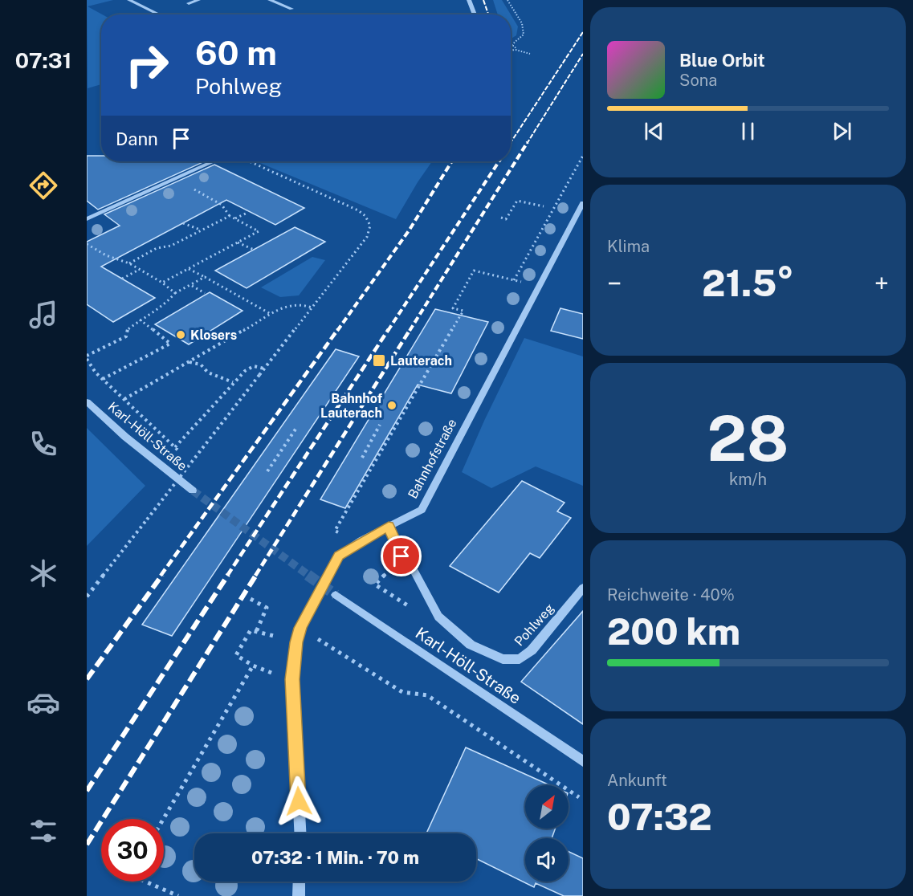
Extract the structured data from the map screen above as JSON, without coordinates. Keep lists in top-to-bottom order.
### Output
{
  "streets": {
    "street": ["Karl-Höll-Straße", "Bahnhofstraße", "Pohlweg"]
  },
  "crossings": [
    ["Bahnhofstraße", "Pohlweg"]
  ],
  "places": {
    "other": ["Klosers", "Bahnhof Lauterach"],
    "transit": ["Lauterach"]
  },
  "north": "top right",
  "page": {
    "tabs": "07:31",
    "turn": ["60 m", "Pohlweg"],
    "song": ["Blue Orbit", "Sona"],
    "then": "Dann",
    "tile": [
      "Klima",
      ["28", "km/h"],
      ["Reichweite · 40%", "200 km"],
      ["Ankunft", "07:32"]
    ],
    "heat": ["−", "21.5°", "+"],
    "limit": "30",
    "trip": "07:32 · 1 Min. · 70 m"
  }
}
